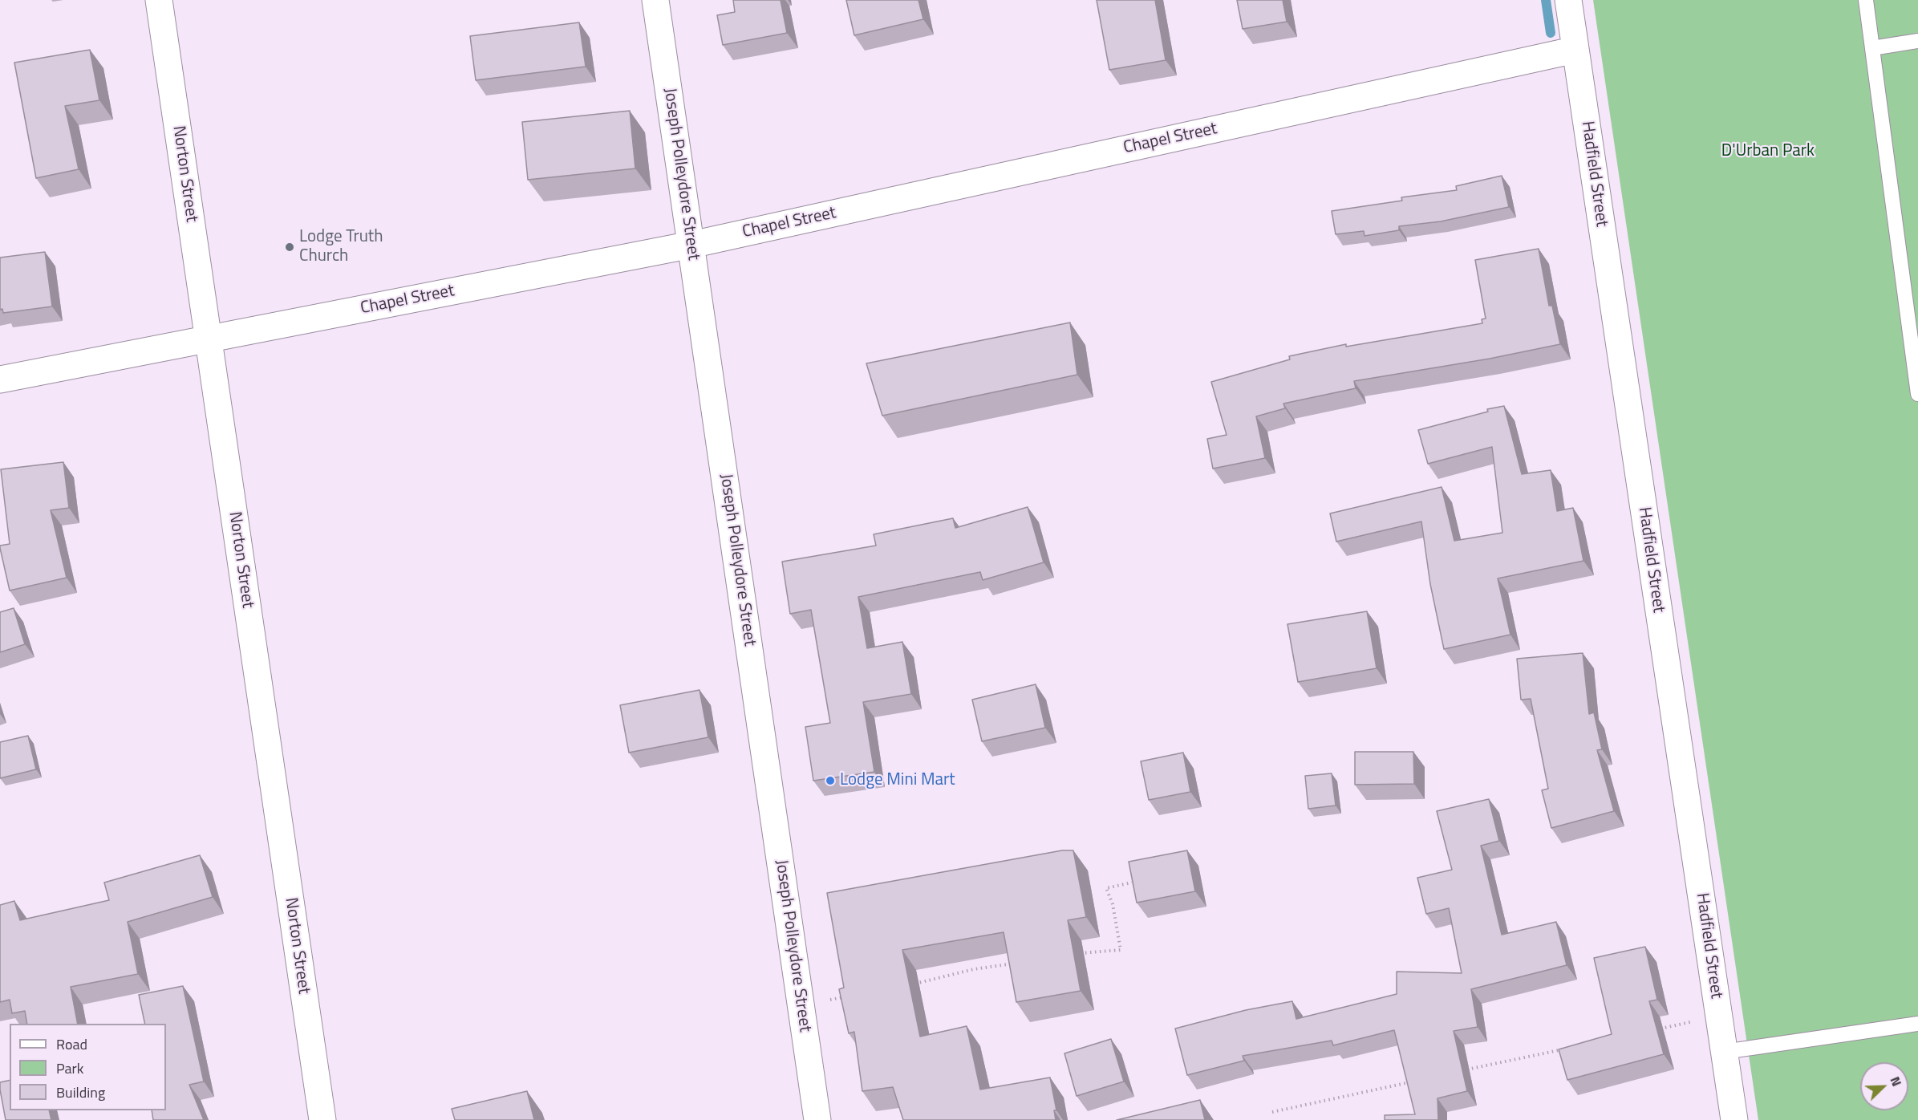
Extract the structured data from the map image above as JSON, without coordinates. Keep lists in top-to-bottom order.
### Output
{
  "streets": {
    "street": [
      "Chapel Street",
      "Norton Street",
      "Joseph Polleydore Street",
      "Hadfield Street"
    ]
  },
  "crossings": [
    ["Chapel Street", "Norton Street"],
    ["Chapel Street", "Joseph Polleydore Street"],
    ["Chapel Street", "Hadfield Street"]
  ],
  "parks": ["D'Urban Park"],
  "places": ["Lodge Truth Church", "Lodge Mini Mart"],
  "legend": ["Road", "Park", "Building"],
  "north": "top right"
}
